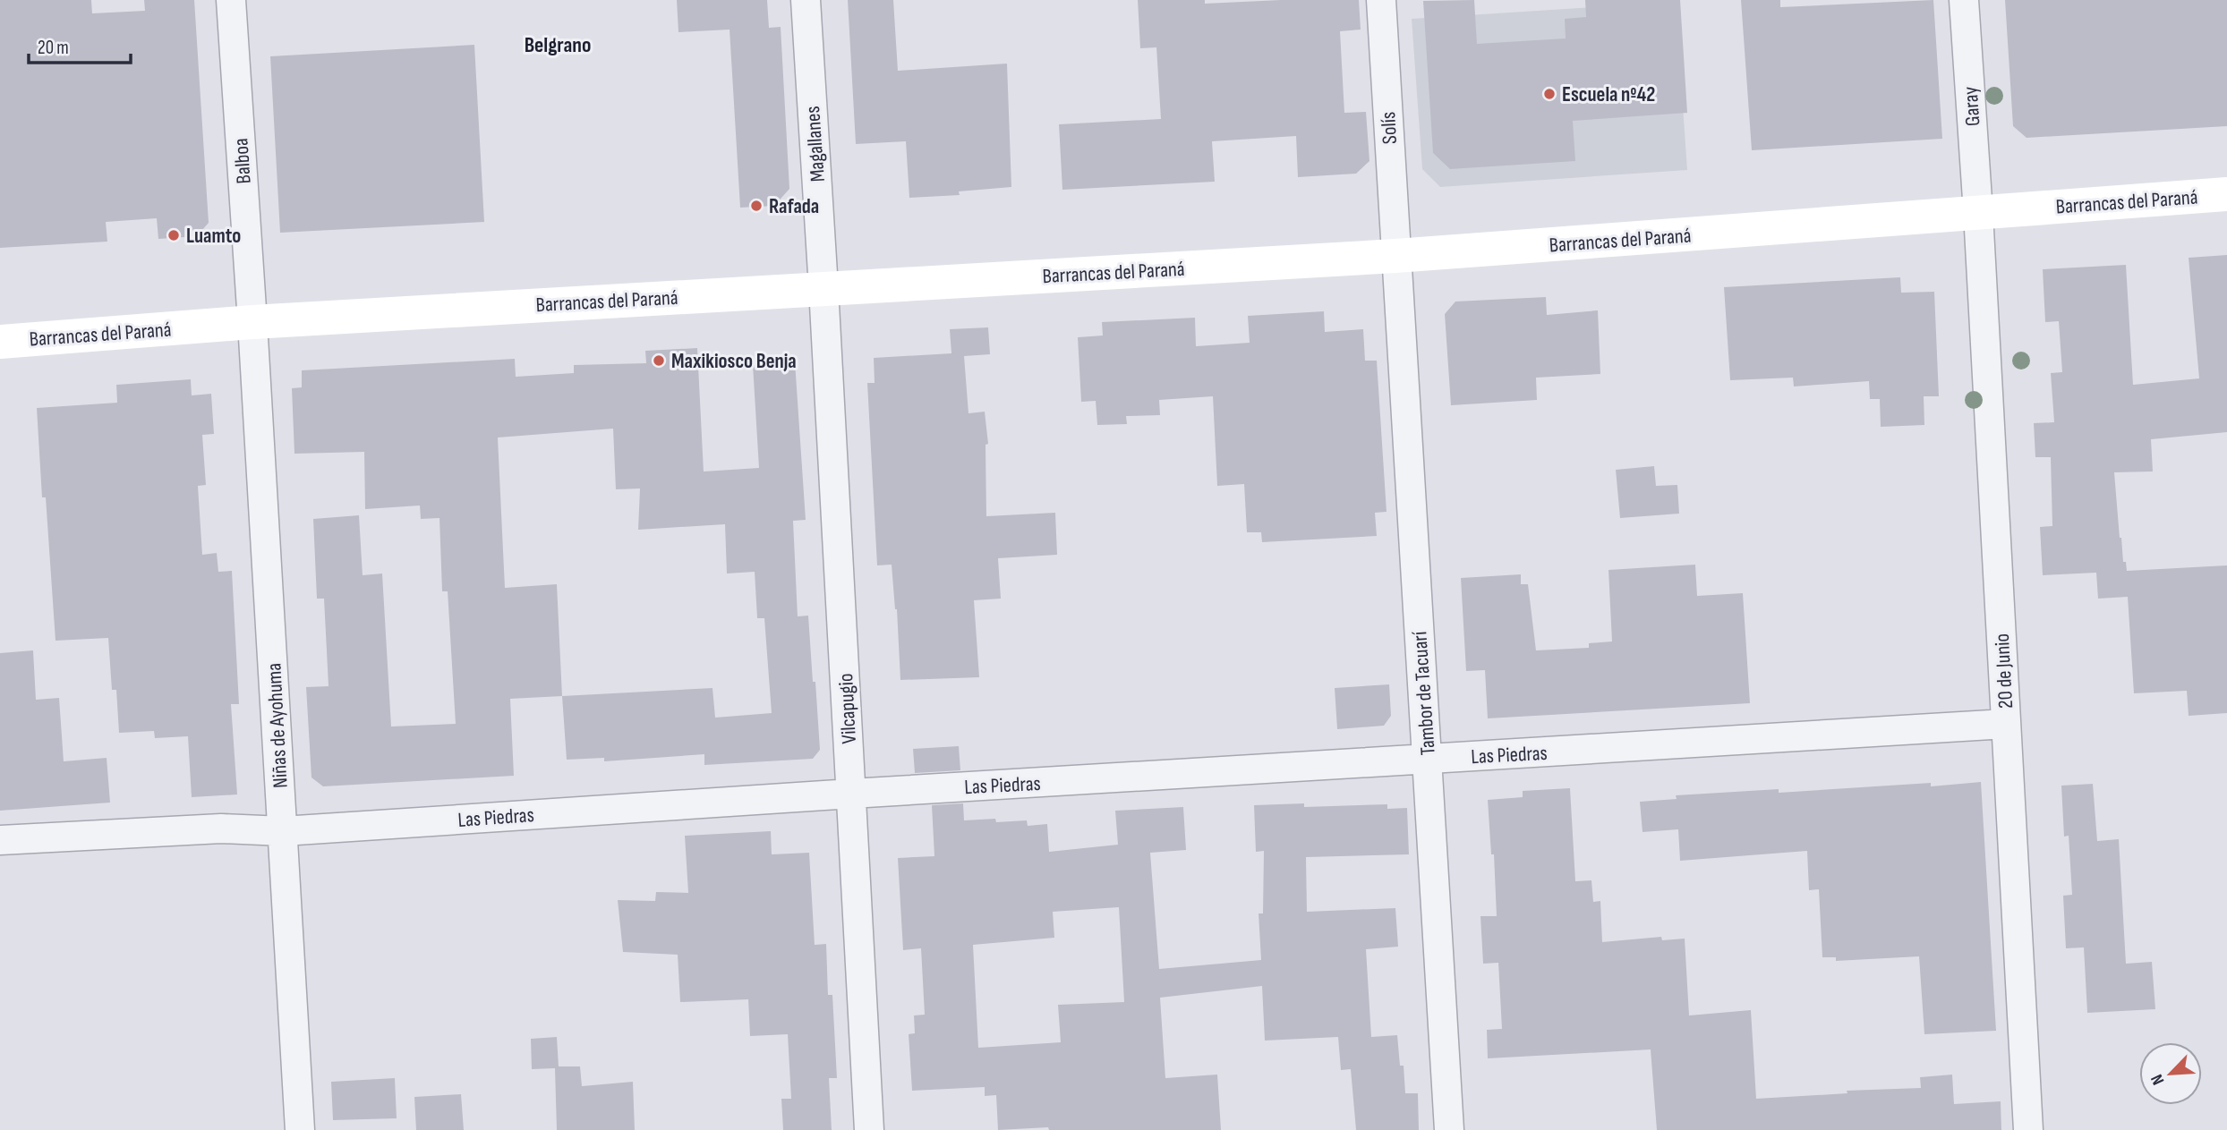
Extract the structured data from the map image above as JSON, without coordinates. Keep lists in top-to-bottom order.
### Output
{
  "streets": {
    "main road": ["Barrancas del Paraná"],
    "street": [
      "Garay",
      "Solís",
      "Magallanes",
      "Balboa",
      "20 de Junio",
      "Tambor de Tacuarí",
      "Vilcapugio",
      "Niñas de Ayohuma",
      "Las Piedras"
    ]
  },
  "crossings": [
    ["Garay", "Barrancas del Paraná"],
    ["Garay", "20 de Junio"],
    ["Solís", "Barrancas del Paraná"],
    ["Solís", "Tambor de Tacuarí"],
    ["Magallanes", "Barrancas del Paraná"],
    ["Magallanes", "Vilcapugio"],
    ["Balboa", "Barrancas del Paraná"],
    ["Balboa", "Niñas de Ayohuma"],
    ["Barrancas del Paraná", "20 de Junio"],
    ["Barrancas del Paraná", "Tambor de Tacuarí"],
    ["Barrancas del Paraná", "Vilcapugio"],
    ["Barrancas del Paraná", "Niñas de Ayohuma"],
    ["20 de Junio", "Las Piedras"],
    ["Tambor de Tacuarí", "Las Piedras"],
    ["Vilcapugio", "Las Piedras"],
    ["Niñas de Ayohuma", "Las Piedras"]
  ],
  "districts": ["Belgrano"],
  "places": [
    "Escuela nº42",
    "Rafada",
    "Luamto",
    "Maxikiosco Benja"
  ],
  "scale_bar": "20 m",
  "north": "bottom left"
}
